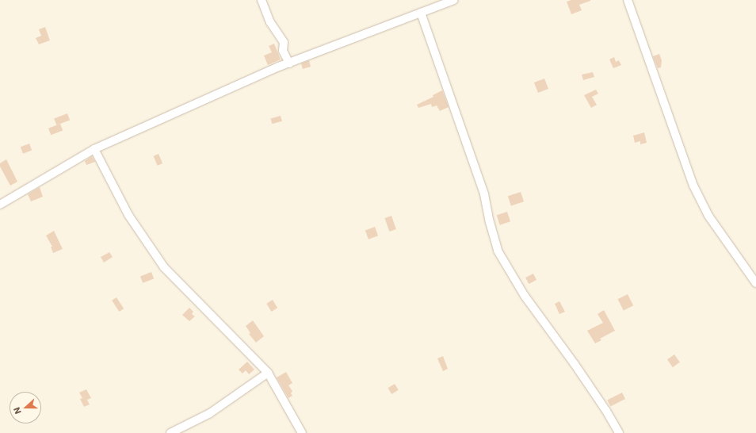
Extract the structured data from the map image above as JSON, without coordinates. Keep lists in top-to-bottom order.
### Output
{
  "north": "left"
}
